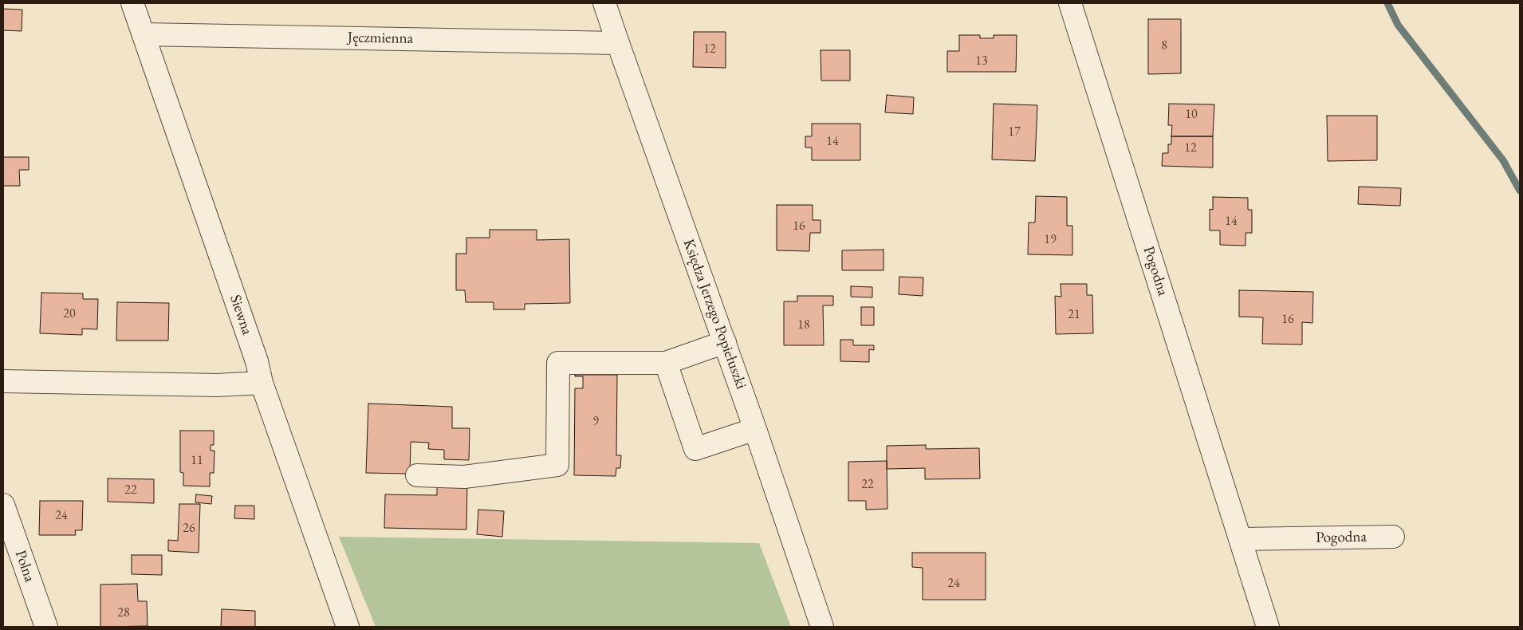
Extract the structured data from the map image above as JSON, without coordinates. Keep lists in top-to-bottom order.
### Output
{
  "streets": {
    "street": [
      "Jęczmienna",
      "Pogodna",
      "Księdza Jerzego Popiełuszki",
      "Siewna",
      "Polna"
    ]
  },
  "crossings": [
    ["Jęczmienna", "Księdza Jerzego Popiełuszki"],
    ["Jęczmienna", "Siewna"]
  ],
  "house_numbers": [
    "8",
    "12",
    "13",
    "10",
    "17",
    "14",
    "12",
    "14",
    "16",
    "19",
    "20",
    "21",
    "16",
    "18",
    "9",
    "11",
    "22",
    "22",
    "24",
    "26",
    "24",
    "28"
  ]
}
